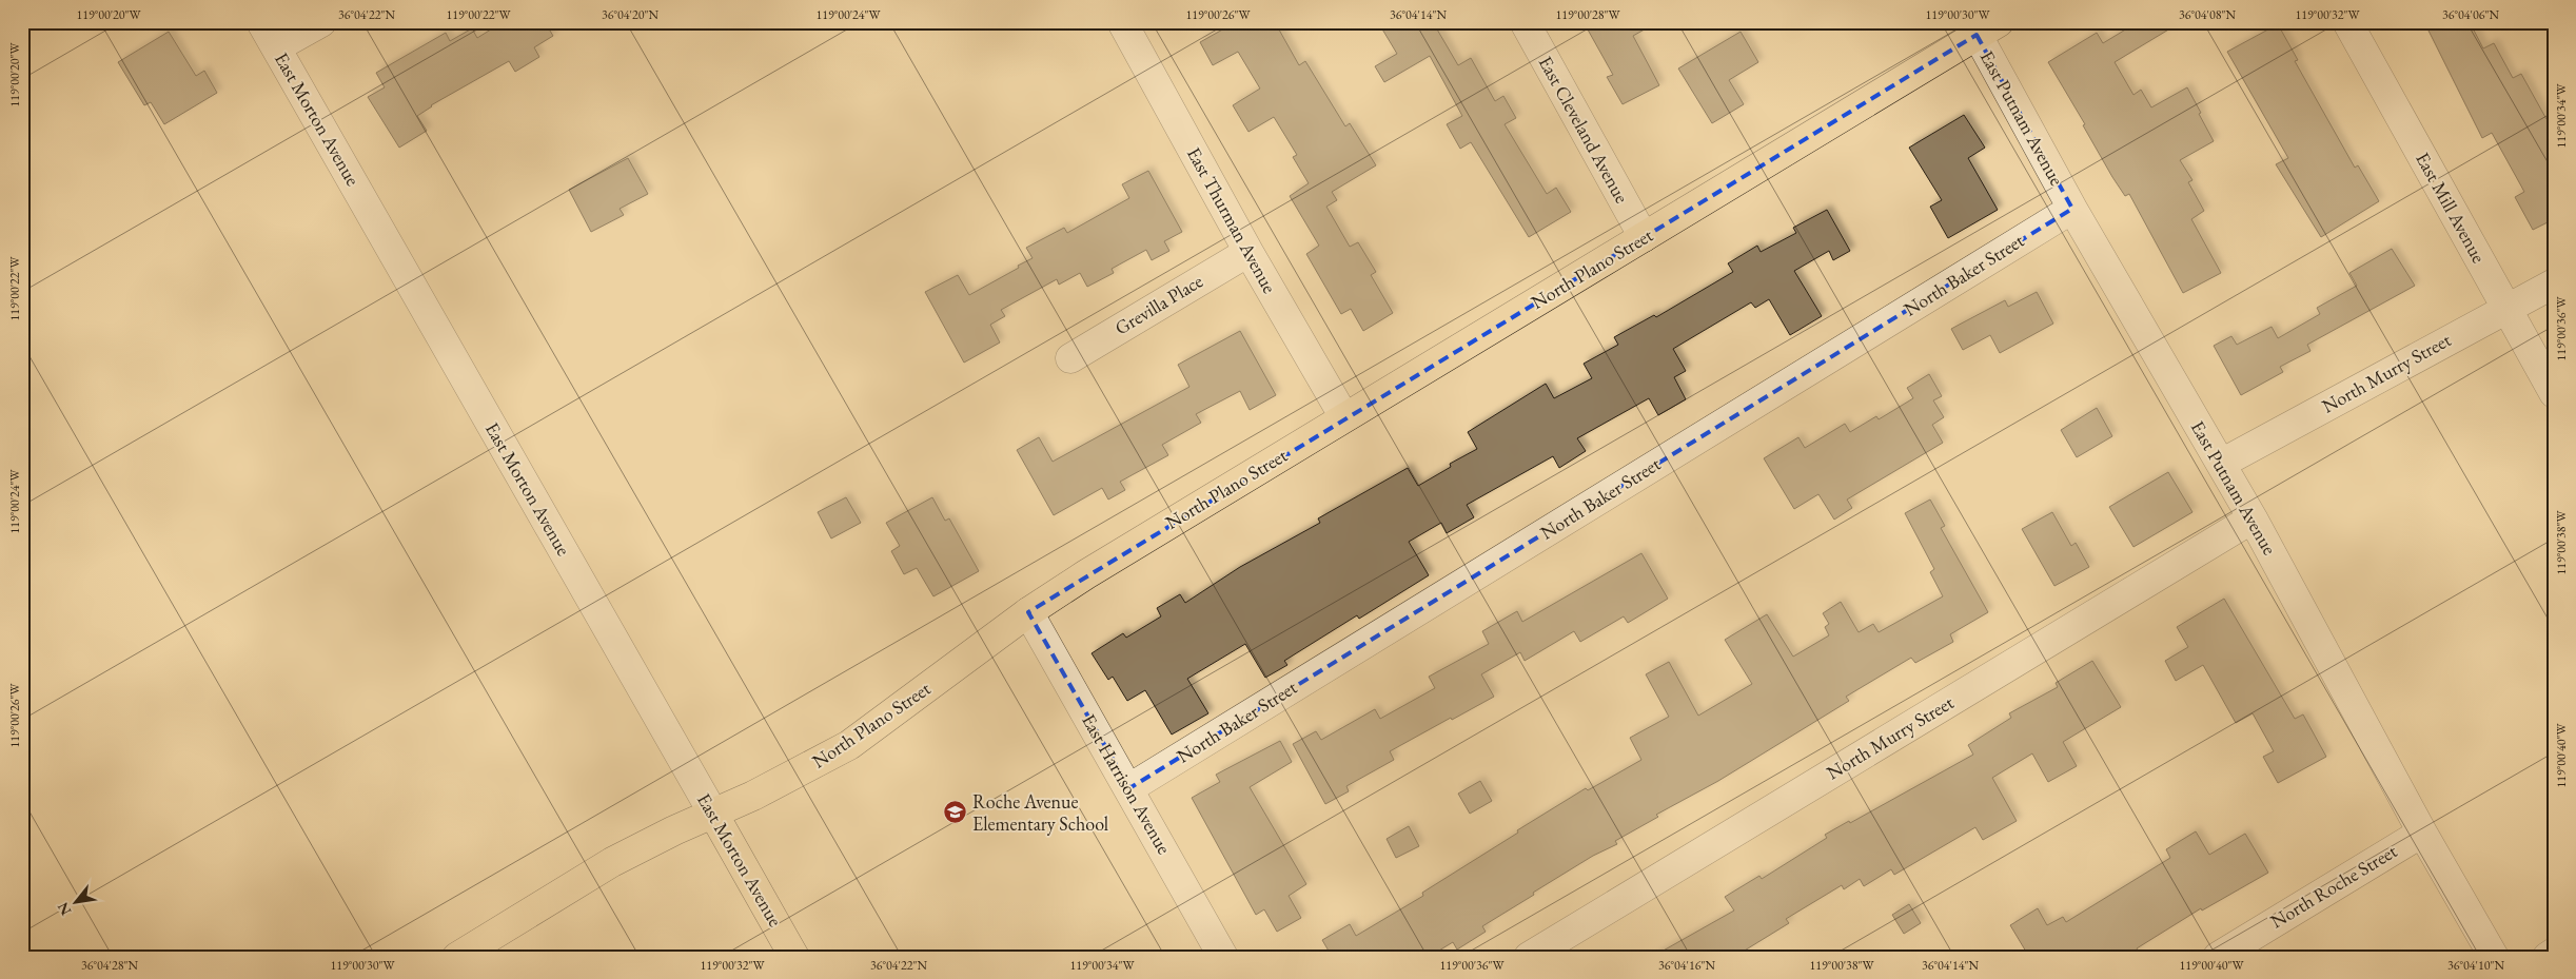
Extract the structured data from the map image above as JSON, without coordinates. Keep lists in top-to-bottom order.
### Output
{
  "streets": {
    "main road": ["East Morton Avenue", "North Plano Street"],
    "street": [
      "East Putnam Avenue",
      "East Cleveland Avenue",
      "East Mill Avenue",
      "East Thurman Avenue",
      "North Baker Street",
      "Grevilla Place",
      "North Murry Street",
      "East Harrison Avenue",
      "North Roche Street"
    ]
  },
  "crossings": [
    ["East Putnam Avenue", "North Plano Street"],
    ["East Putnam Avenue", "North Baker Street"],
    ["East Putnam Avenue", "North Murry Street"],
    ["East Putnam Avenue", "North Roche Street"],
    ["East Morton Avenue", "North Plano Street"],
    ["East Cleveland Avenue", "North Plano Street"],
    ["East Mill Avenue", "North Murry Street"],
    ["East Thurman Avenue", "North Plano Street"],
    ["East Thurman Avenue", "Grevilla Place"],
    ["North Plano Street", "East Harrison Avenue"],
    ["North Baker Street", "East Harrison Avenue"]
  ],
  "places": {
    "school or university": ["Roche Avenue Elementary School"]
  },
  "north": "bottom left",
  "coordinates": [
    "119°00'20\"W",
    "36°04'22\"N",
    "119°00'22\"W",
    "36°04'20\"N",
    "119°00'24\"W",
    "119°00'26\"W",
    "36°04'14\"N",
    "119°00'28\"W",
    "119°00'30\"W",
    "36°04'08\"N",
    "119°00'32\"W",
    "36°04'06\"N",
    "119°00'34\"W",
    "119°00'36\"W",
    "119°00'38\"W",
    "119°00'40\"W",
    "36°04'28\"N",
    "36°04'16\"N",
    "36°04'10\"N"
  ]
}
